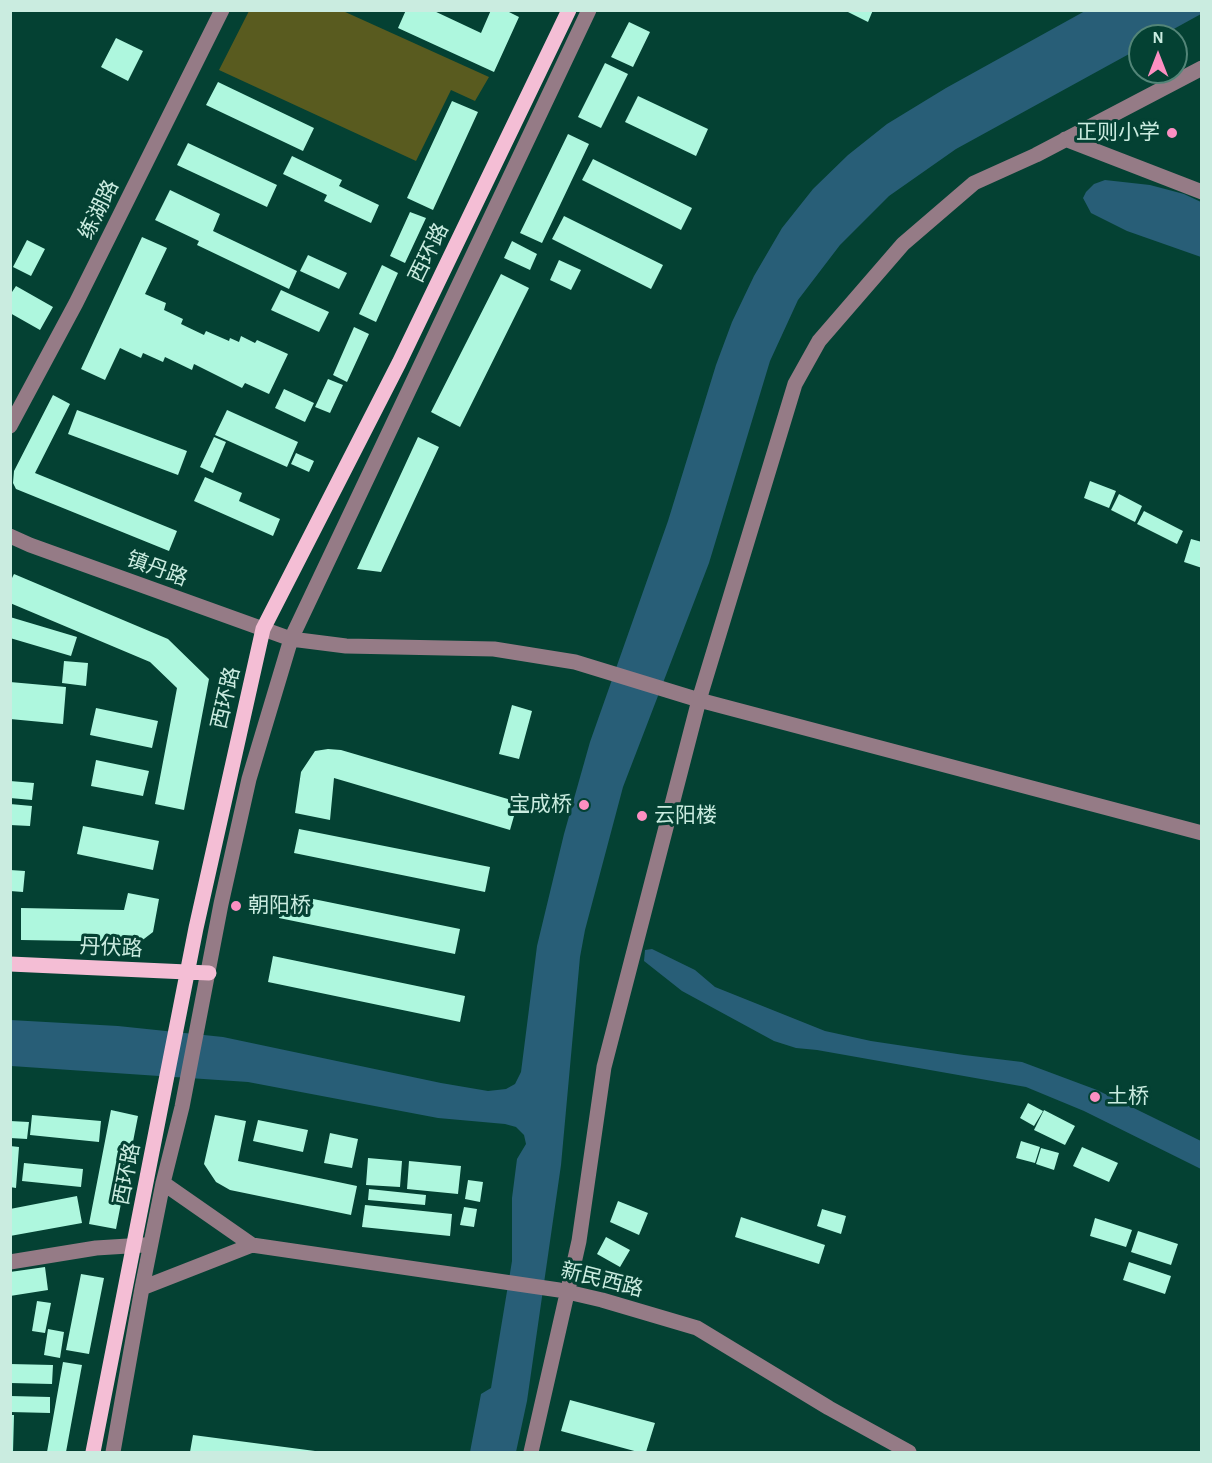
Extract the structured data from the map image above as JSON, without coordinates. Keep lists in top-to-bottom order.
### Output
{
  "streets": {
    "main road": ["西环路", "丹伏路"],
    "street": ["练湖路", "镇丹路", "新民西路"]
  },
  "crossings": [
    ["西环路", "镇丹路"],
    ["西环路", "丹伏路"],
    ["西环路", "新民西路"]
  ],
  "places": [
    "正则小学",
    "宝成桥",
    "云阳楼",
    "朝阳桥",
    "土桥"
  ],
  "north": "top"
}
